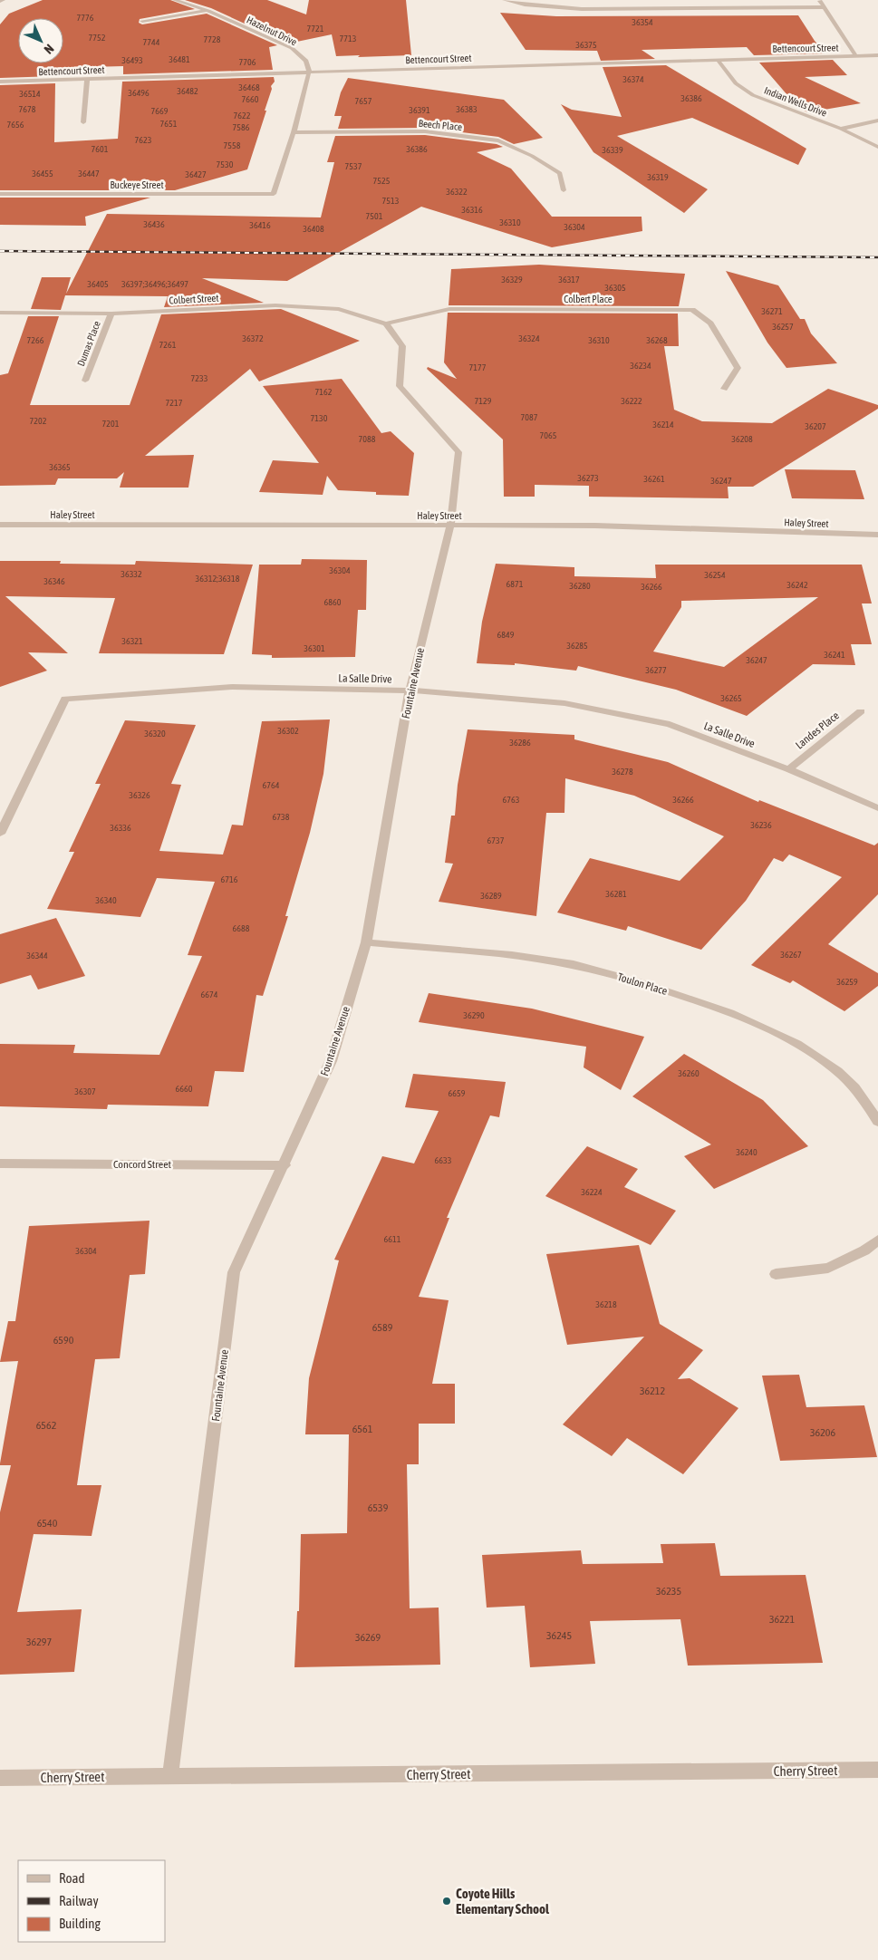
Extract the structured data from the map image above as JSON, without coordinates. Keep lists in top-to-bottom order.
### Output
{
  "streets": {
    "street": [
      "Hazelnut Drive",
      "Bettencourt Street",
      "Indian Wells Drive",
      "Beech Place",
      "Buckeye Street",
      "Colbert Street",
      "Colbert Place",
      "Dumas Place",
      "Haley Street",
      "La Salle Drive",
      "Fountaine Avenue",
      "Landes Place",
      "Toulon Place",
      "Concord Street",
      "Cherry Street"
    ]
  },
  "crossings": [
    ["Hazelnut Drive", "Bettencourt Street"],
    ["Bettencourt Street", "Indian Wells Drive"],
    ["Beech Place", "Buckeye Street"],
    ["Colbert Street", "Colbert Place"],
    ["Colbert Street", "Dumas Place"],
    ["Colbert Street", "Fountaine Avenue"],
    ["Colbert Place", "Fountaine Avenue"],
    ["Haley Street", "Fountaine Avenue"],
    ["La Salle Drive", "Fountaine Avenue"],
    ["La Salle Drive", "Landes Place"],
    ["Fountaine Avenue", "Toulon Place"],
    ["Fountaine Avenue", "Concord Street"],
    ["Fountaine Avenue", "Cherry Street"]
  ],
  "places": ["Coyote Hills Elementary School"],
  "house_numbers": [
    "7776",
    "36354",
    "7721",
    "7752",
    "7713",
    "7728",
    "7744",
    "36375",
    "36481",
    "36493",
    "7706",
    "36374",
    "36468",
    "36482",
    "36496",
    "36514",
    "36386",
    "7660",
    "7657",
    "7678",
    "36383",
    "36391",
    "7669",
    "7622",
    "7651",
    "7656",
    "7586",
    "7623",
    "7558",
    "7601",
    "36386",
    "36339",
    "7530",
    "7537",
    "36455",
    "36447",
    "36427",
    "36319",
    "7525",
    "36322",
    "7513",
    "36316",
    "7501",
    "36310",
    "36436",
    "36416",
    "36304",
    "36408",
    "36329",
    "36317",
    "36405",
    "36397;36496;36497",
    "36305",
    "36271",
    "36257",
    "36372",
    "36324",
    "7266",
    "36310",
    "36268",
    "7261",
    "36234",
    "7177",
    "7233",
    "7162",
    "7129",
    "36222",
    "7217",
    "7087",
    "7130",
    "7202",
    "7201",
    "36214",
    "36207",
    "7065",
    "7088",
    "36208",
    "36365",
    "36273",
    "36261",
    "36247",
    "36304",
    "36332",
    "36254",
    "36312;36318",
    "36346",
    "6871",
    "36242",
    "36280",
    "36266",
    "6860",
    "6849",
    "36321",
    "36285",
    "36301",
    "36241",
    "36247",
    "36277",
    "36265",
    "36302",
    "36320",
    "36286",
    "36278",
    "6764",
    "36326",
    "6763",
    "36266",
    "6738",
    "36236",
    "36336",
    "6737",
    "6716",
    "36281",
    "36289",
    "36340",
    "6688",
    "36267",
    "36344",
    "36259",
    "6674",
    "36290",
    "36260",
    "6660",
    "36307",
    "6659",
    "36240",
    "6633",
    "36224",
    "6611",
    "36304",
    "36218",
    "6589",
    "6590",
    "36212",
    "6562",
    "6561",
    "36206",
    "6539",
    "6540",
    "36235",
    "36221",
    "36245",
    "36269",
    "36297"
  ],
  "legend": ["Road", "Railway", "Building"],
  "north": "bottom right"
}
